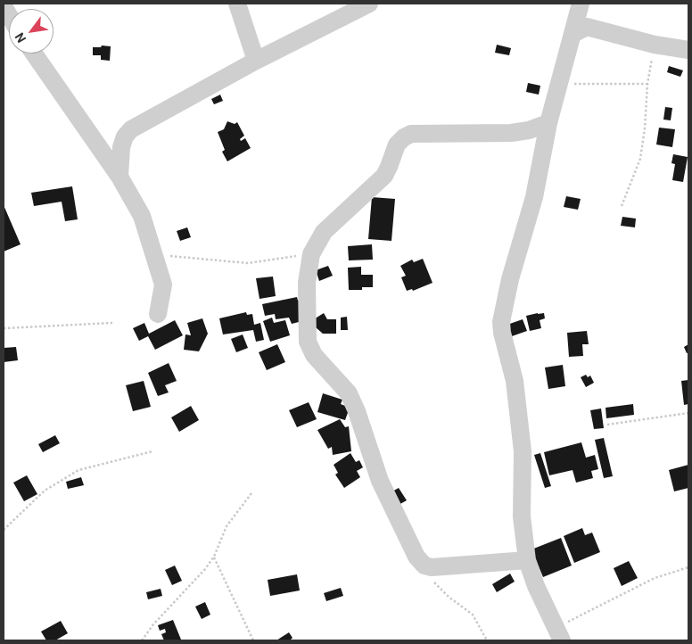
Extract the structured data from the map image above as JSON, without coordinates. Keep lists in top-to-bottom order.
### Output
{
  "north": "bottom left"
}
